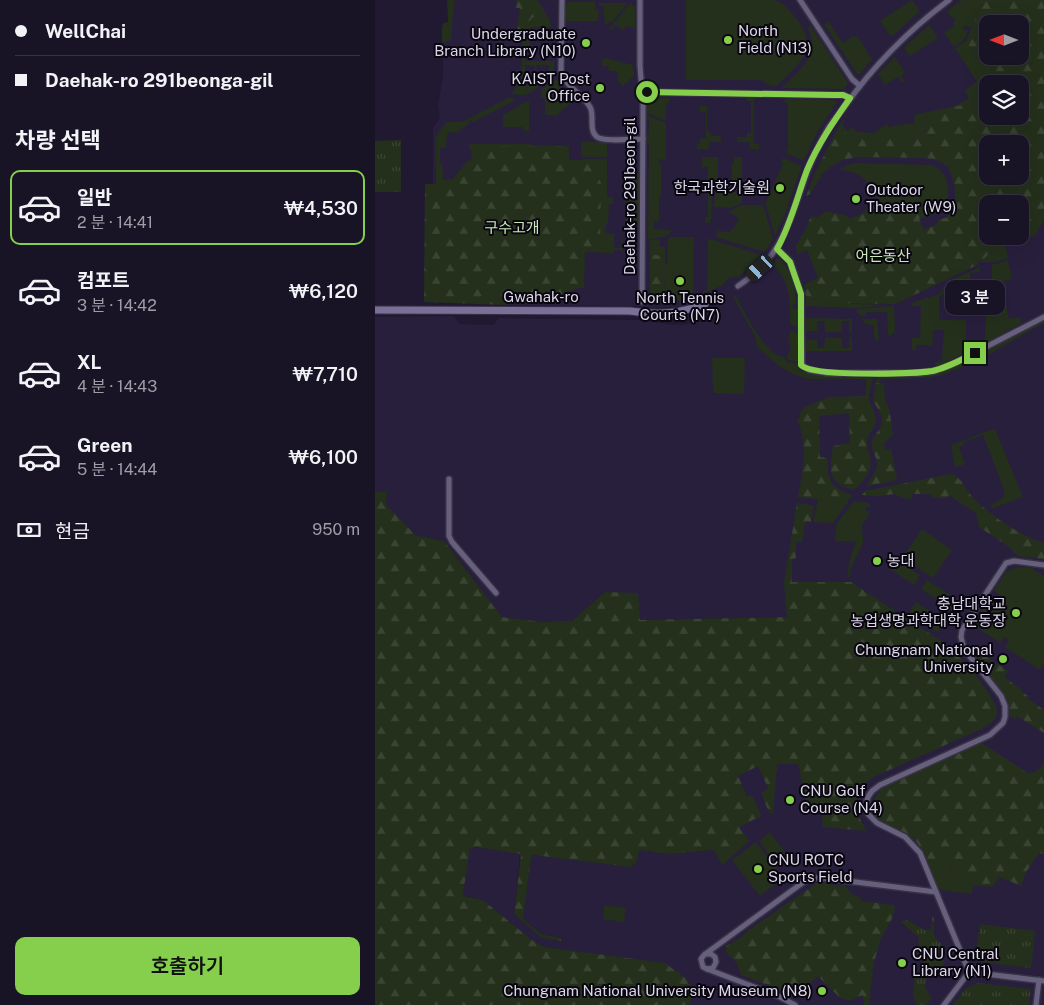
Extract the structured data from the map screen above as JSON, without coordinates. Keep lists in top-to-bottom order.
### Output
{
  "streets": {
    "street": ["Daehak-ro 291beon-gil", "Gwahak-ro"]
  },
  "parks": ["구수고개", "어은동산"],
  "places": [
    "North Field (N13)",
    "Undergraduate Branch Library (N10)",
    "KAIST Post Office",
    "한국과학기술원",
    "Outdoor Theater (W9)",
    "North Tennis Courts (N7)",
    "농대",
    "충남대학교 농업생명과학대학 운동장",
    "Chungnam National University",
    "CNU Golf Course (N4)",
    "CNU ROTC Sports Field",
    "CNU Central Library (N1)",
    "Chungnam National University Museum (N8)"
  ],
  "north": "left",
  "page": {
    "banner": ["WellChai", "Daehak-ro 291beonga-gil"],
    "map_buttons": ["+", "−"],
    "heading": "차량 선택",
    "list": [
      {
        "name": "일반",
        "note": "2 분 · 14:41",
        "value": "₩4,530"
      },
      {
        "name": "컴포트",
        "note": "3 분 · 14:42",
        "value": "₩6,120"
      },
      {
        "name": "XL",
        "note": "4 분 · 14:43",
        "value": "₩7,710"
      },
      {
        "name": "Green",
        "note": "5 분 · 14:44",
        "value": "₩6,100"
      }
    ],
    "bubble": "3 분",
    "pay": ["현금", "950 m"],
    "buttons": "호출하기"
  }
}
